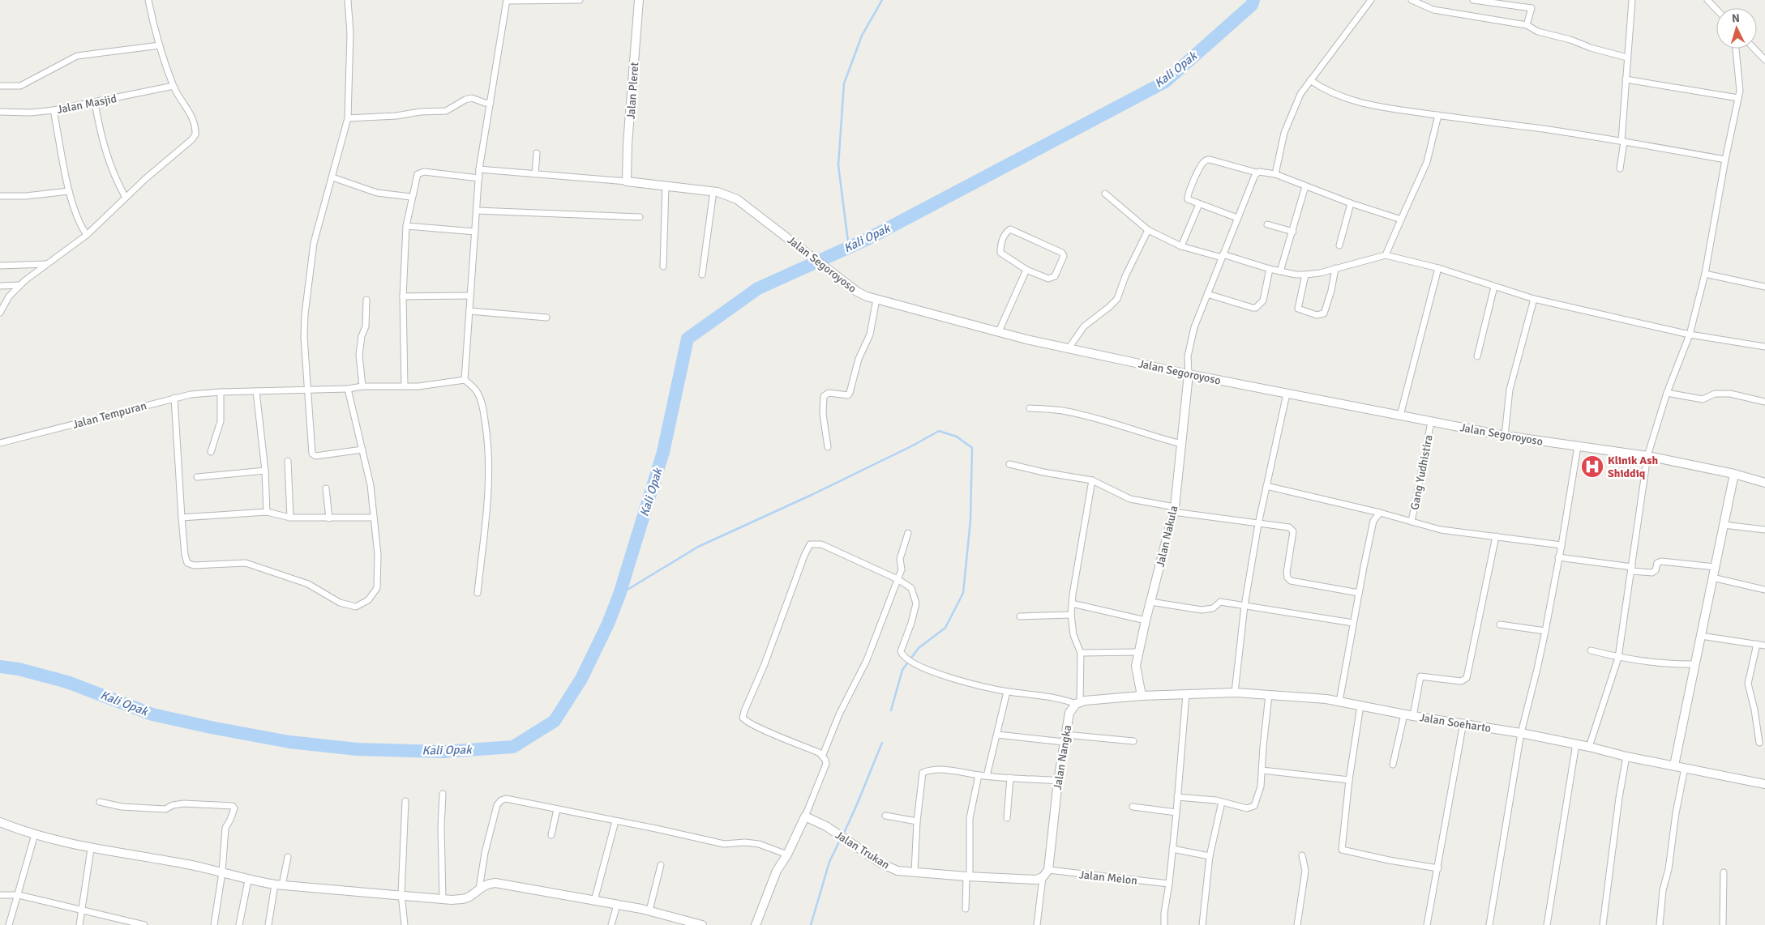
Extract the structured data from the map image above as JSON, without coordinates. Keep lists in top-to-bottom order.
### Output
{
  "streets": {
    "street": [
      "Jalan Pleret",
      "Jalan Masjid",
      "Jalan Segoroyoso",
      "Jalan Tempuran",
      "Gang Yudhistira",
      "Jalan Nakula",
      "Jalan Soeharto",
      "Jalan Nangka",
      "Jalan Trukan",
      "Jalan Melon"
    ]
  },
  "crossings": [
    ["Jalan Pleret", "Jalan Segoroyoso"],
    ["Jalan Segoroyoso", "Gang Yudhistira"],
    ["Jalan Segoroyoso", "Jalan Nakula"],
    ["Jalan Nakula", "Jalan Soeharto"],
    ["Jalan Nangka", "Jalan Melon"]
  ],
  "water": ["Kali Opak"],
  "places": {
    "hospital": ["Klinik Ash Shiddiq"]
  },
  "north": "top"
}
